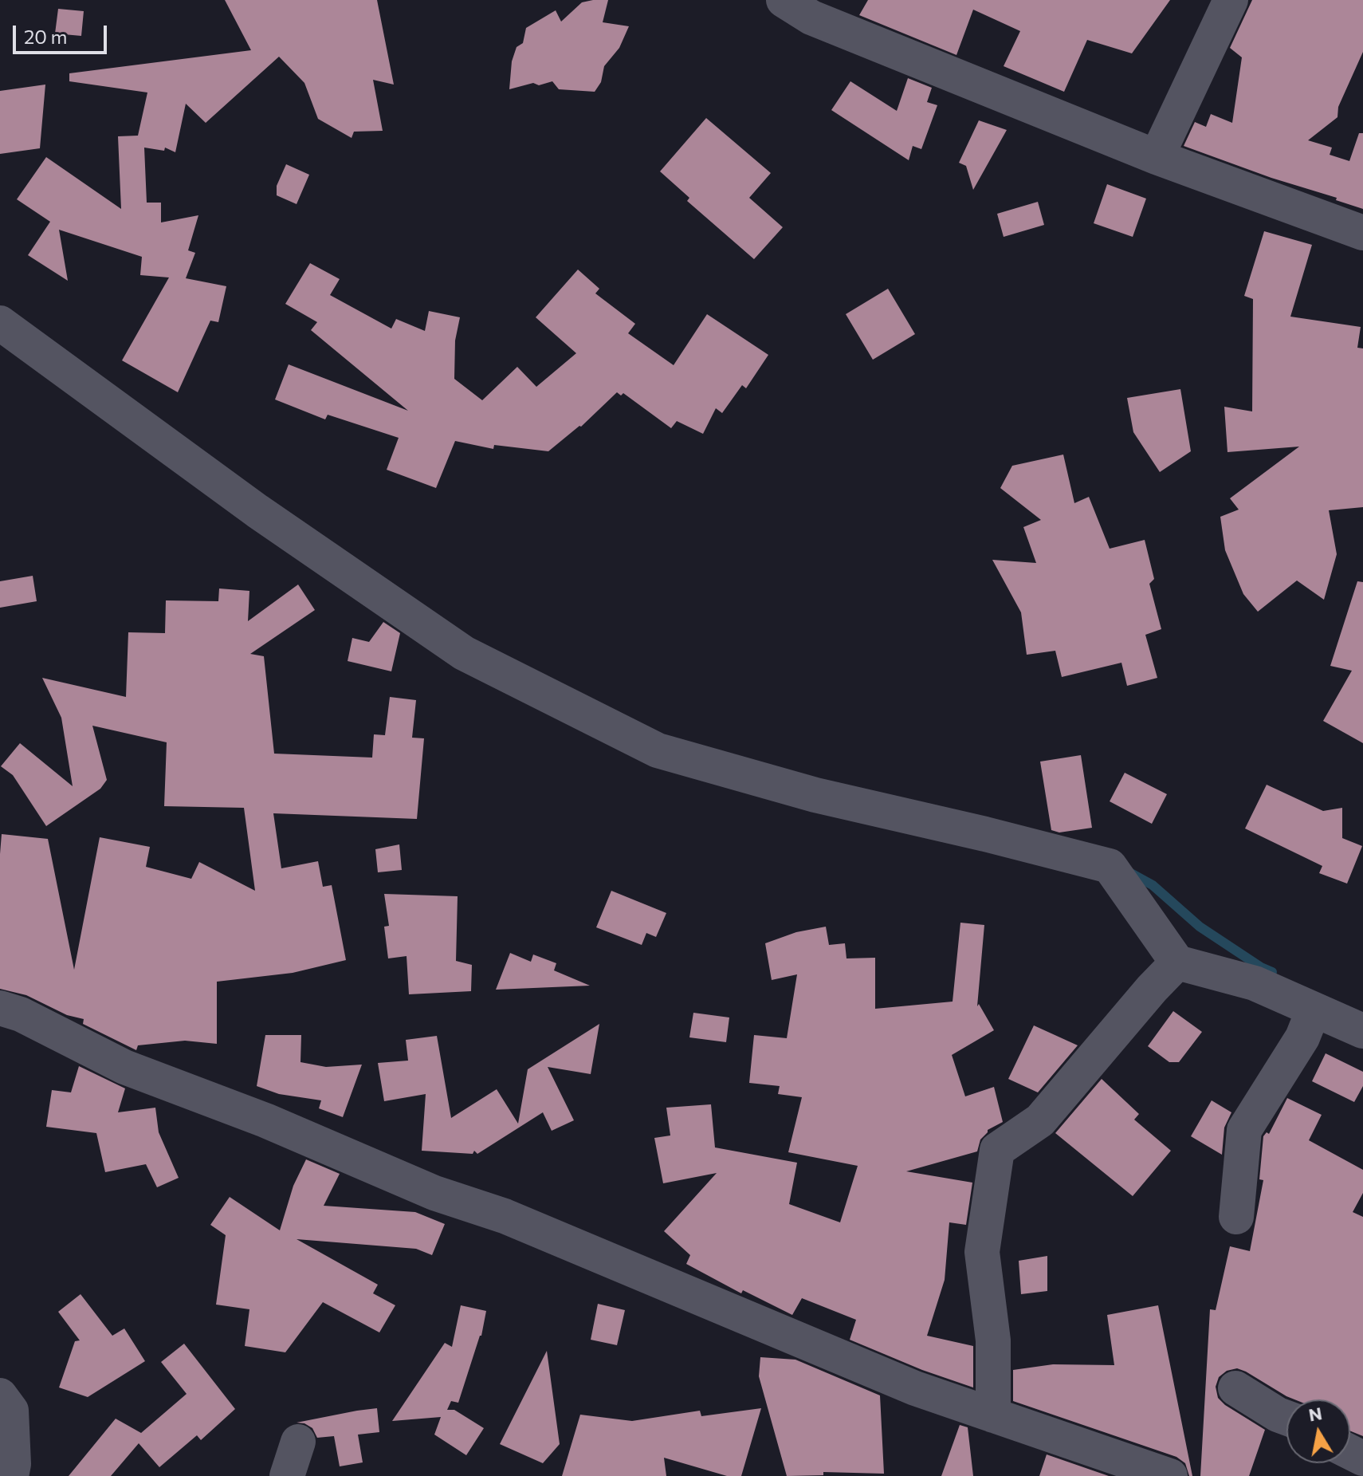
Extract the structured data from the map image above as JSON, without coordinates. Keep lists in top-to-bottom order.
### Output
{
  "scale_bar": "20 m",
  "north": "top"
}
